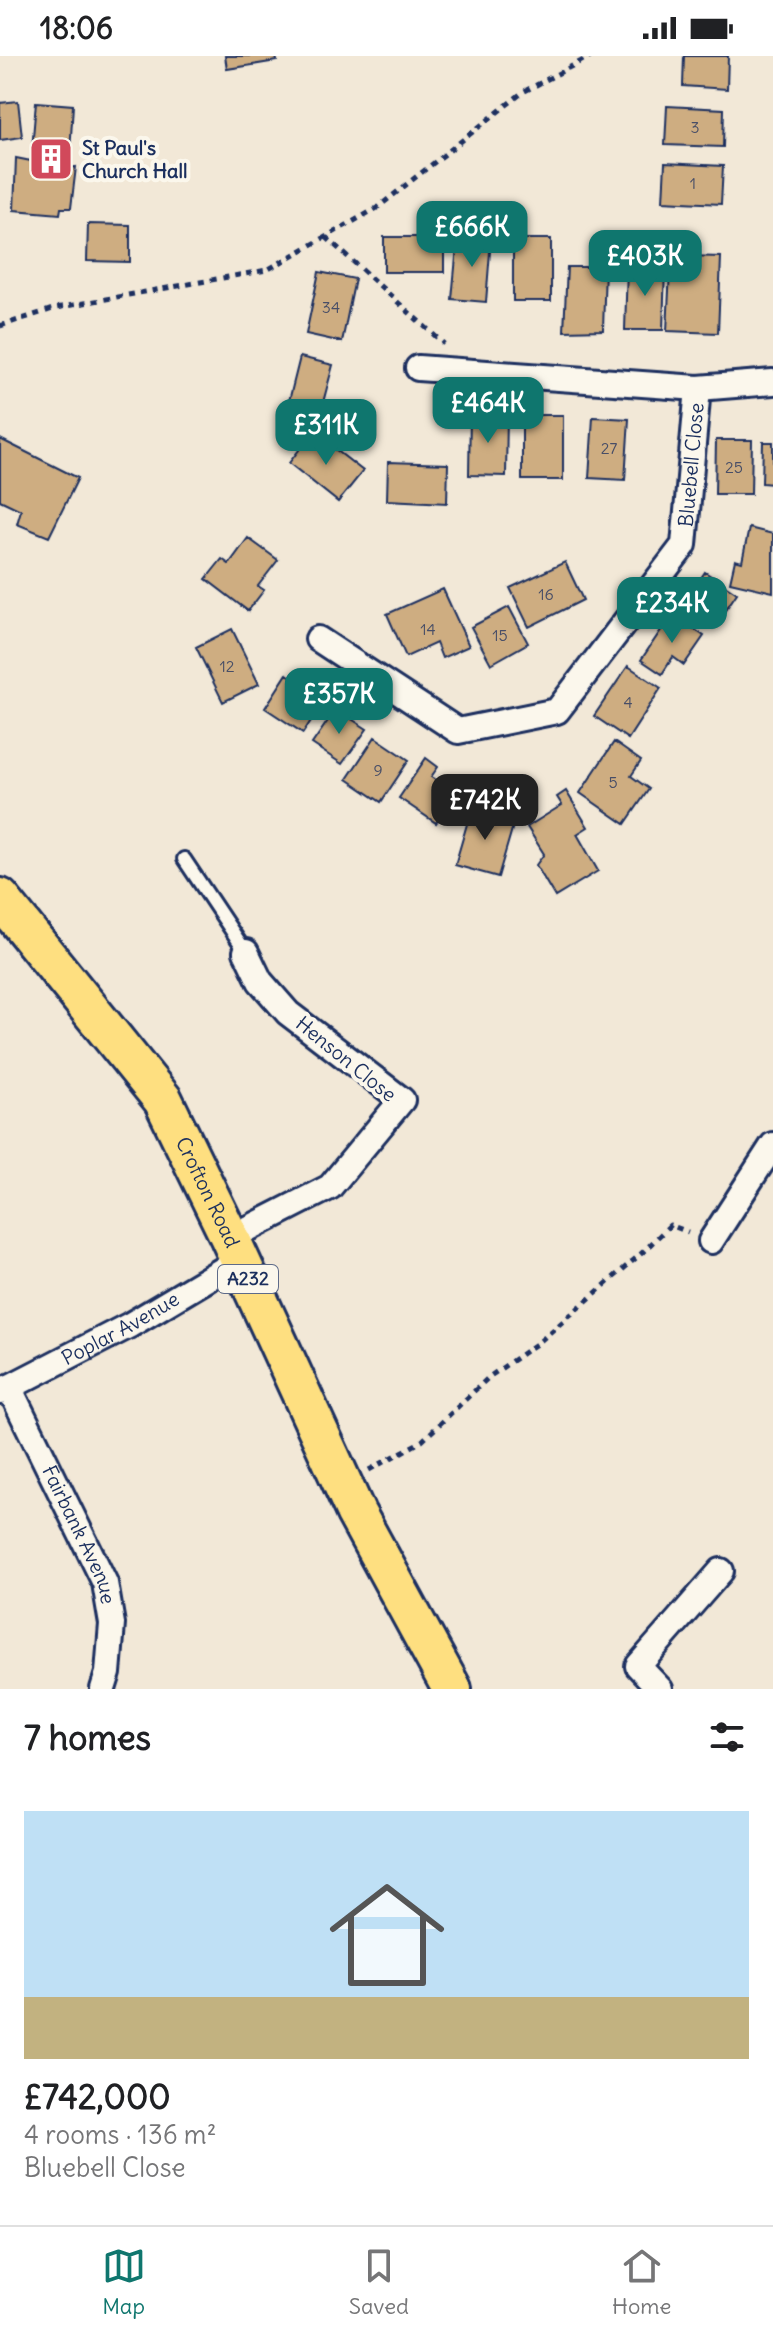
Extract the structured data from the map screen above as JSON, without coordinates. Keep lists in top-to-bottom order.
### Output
{
  "streets": {
    "main road": ["Crofton Road", "A232"],
    "street": [
      "Bluebell Close",
      "Henson Close",
      "Poplar Avenue",
      "Fairbank Avenue"
    ]
  },
  "crossings": [
    ["Henson Close", "Crofton Road"],
    ["Henson Close", "Poplar Avenue"],
    ["Crofton Road", "Poplar Avenue"],
    ["Poplar Avenue", "Fairbank Avenue"]
  ],
  "places": {
    "building": ["St Paul's Church Hall"]
  },
  "house_numbers": [
    "3",
    "1",
    "34",
    "27",
    "25",
    "16",
    "14",
    "15",
    "12",
    "4",
    "9",
    "5"
  ],
  "page": {
    "status": "18:06",
    "price": [
      "£666K",
      "£403K",
      "£464K",
      "£311K",
      "£234K",
      "£357K",
      "£742K"
    ],
    "heading": "7 homes",
    "list": [
      {
        "name": "£742,000",
        "note": "4 rooms · 136 m² · Bluebell Close"
      }
    ],
    "tabs": ["Map", "Saved", "Home"]
  }
}
